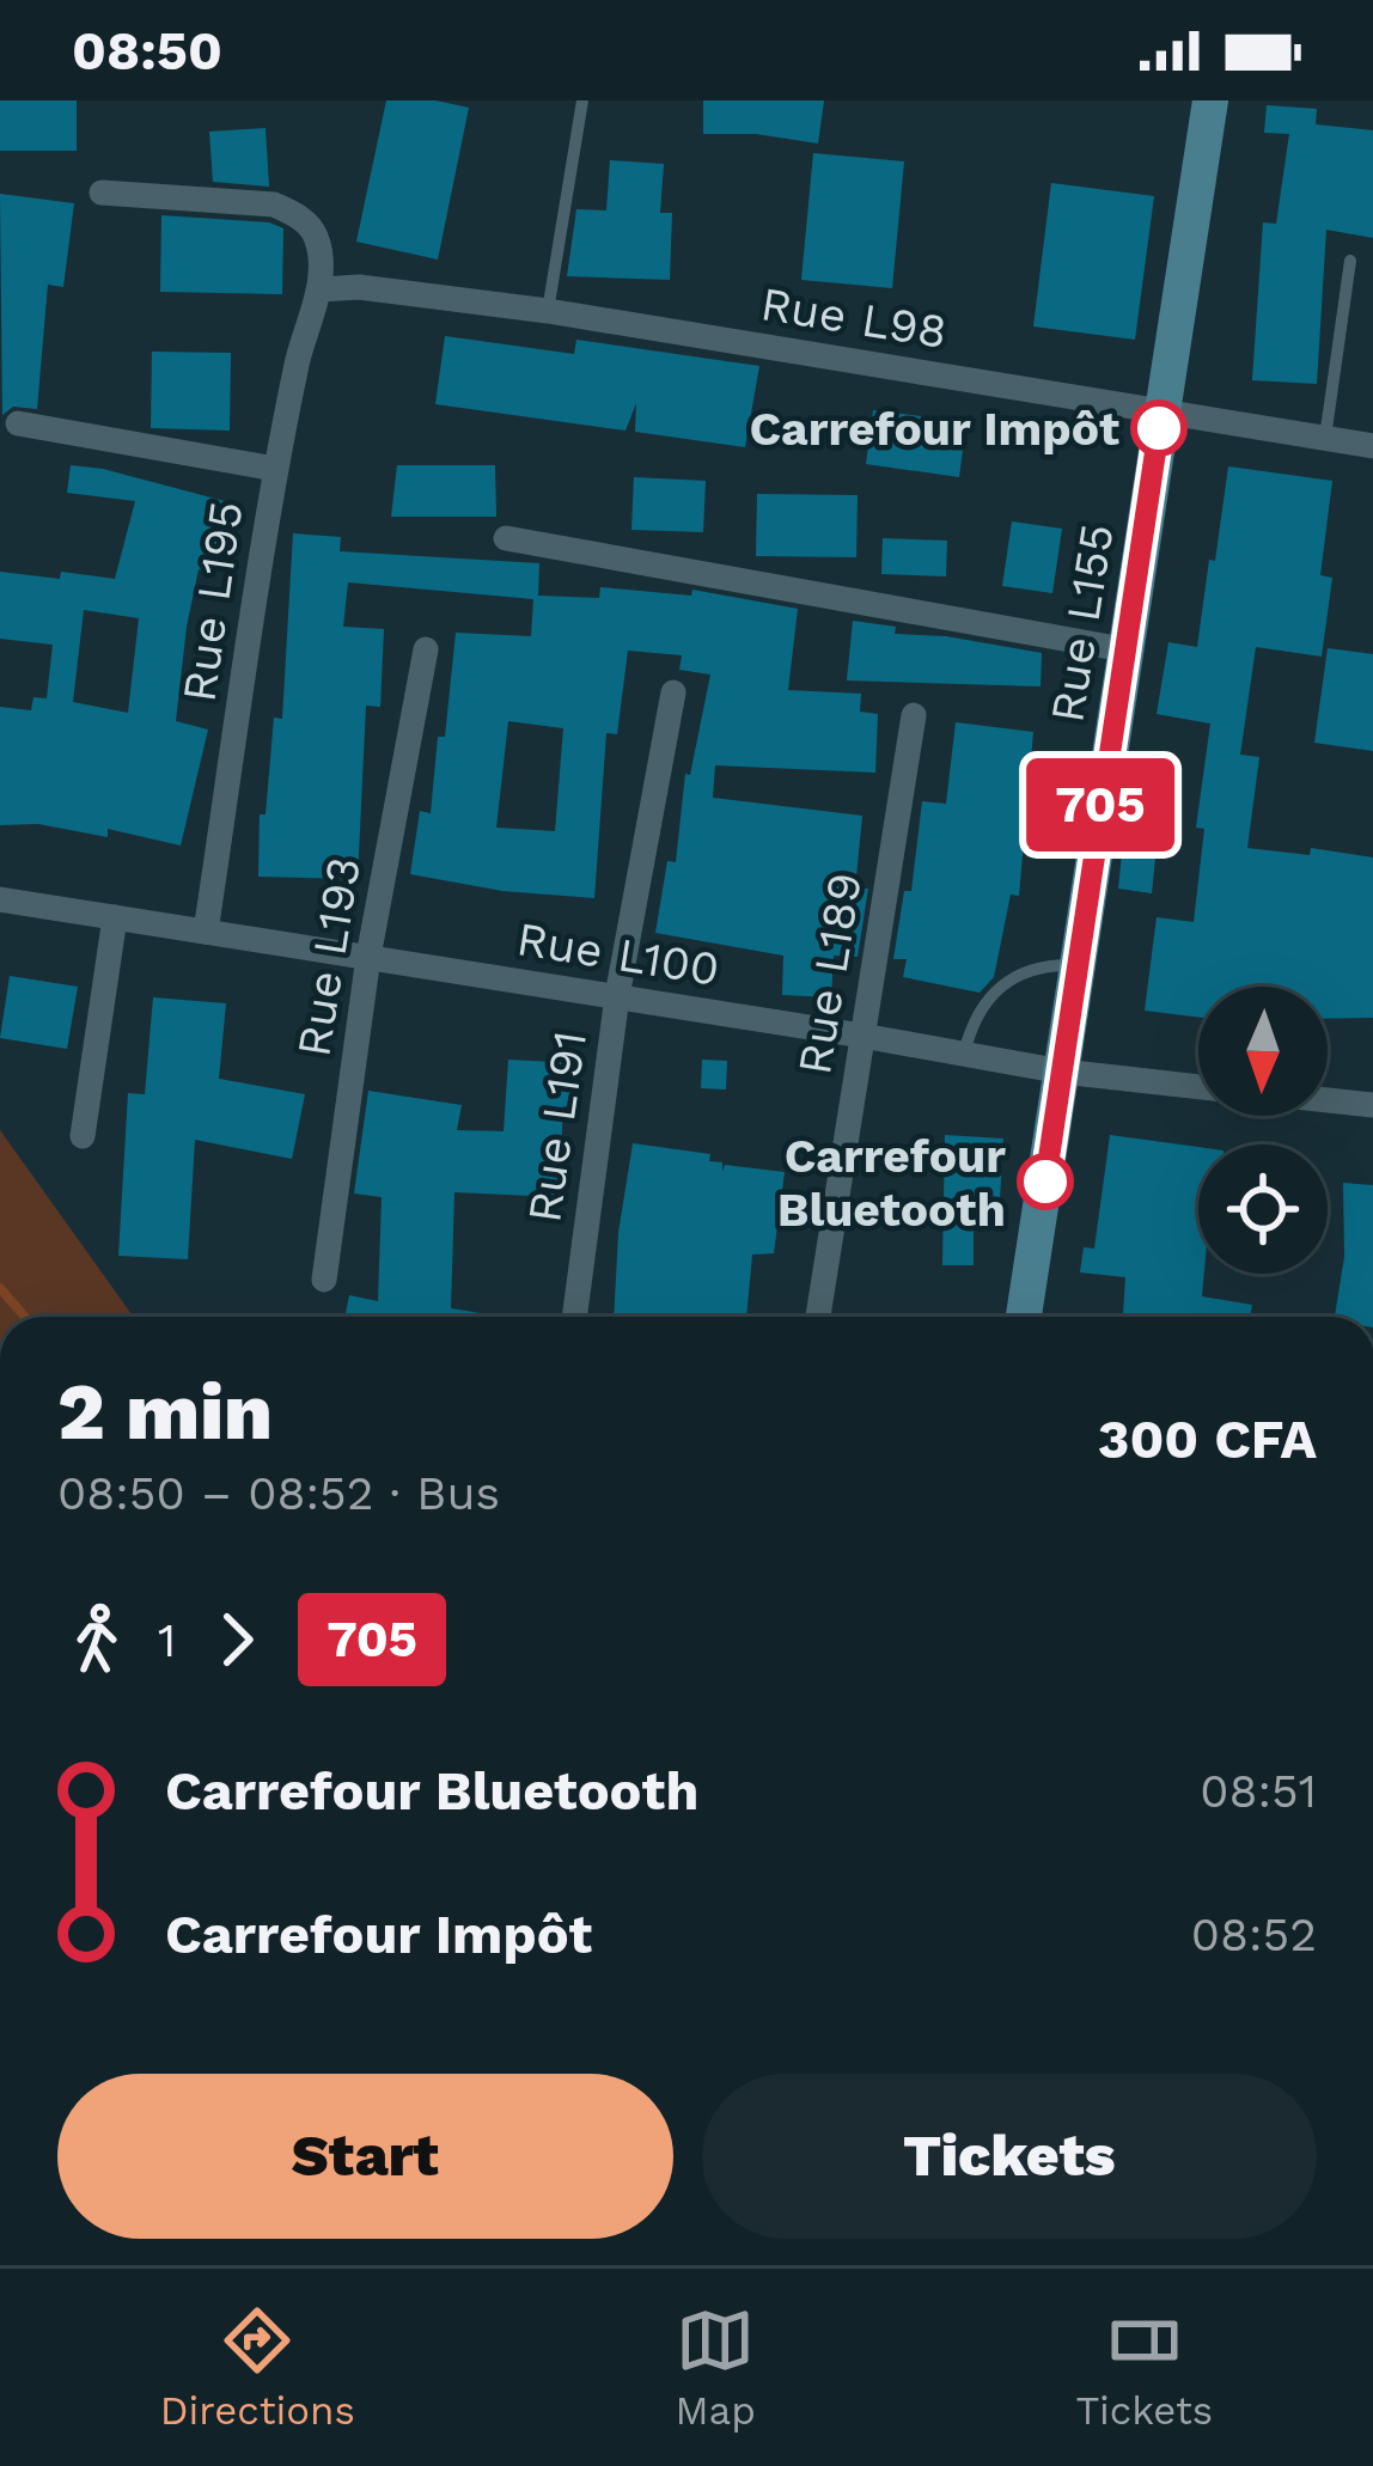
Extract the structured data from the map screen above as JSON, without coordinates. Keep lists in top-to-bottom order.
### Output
{
  "streets": {
    "street": [
      "Rue L98",
      "Rue L195",
      "Rue L155",
      "Rue L100",
      "Rue L193",
      "Rue L189",
      "Rue L191"
    ]
  },
  "crossings": [
    ["Rue L98", "Rue L195"],
    ["Rue L98", "Rue L155"],
    ["Rue L195", "Rue L100"],
    ["Rue L155", "Rue L100"],
    ["Rue L100", "Rue L193"],
    ["Rue L100", "Rue L189"],
    ["Rue L100", "Rue L191"]
  ],
  "places": ["Carrefour Impôt", "Carrefour Bluetooth"],
  "lines": ["bus line 705"],
  "north": "bottom",
  "page": {
    "status": "08:50",
    "on_map": "705",
    "heading": ["2 min", "08:50 – 08:52 · Bus", "300 CFA"],
    "legs": ["1", "705"],
    "list": [
      {
        "name": "Carrefour Bluetooth",
        "value": "08:51"
      },
      {
        "name": "Carrefour Impôt",
        "value": "08:52"
      }
    ],
    "buttons": ["Start", "Tickets"],
    "tabs": ["Directions", "Map", "Tickets"]
  }
}
